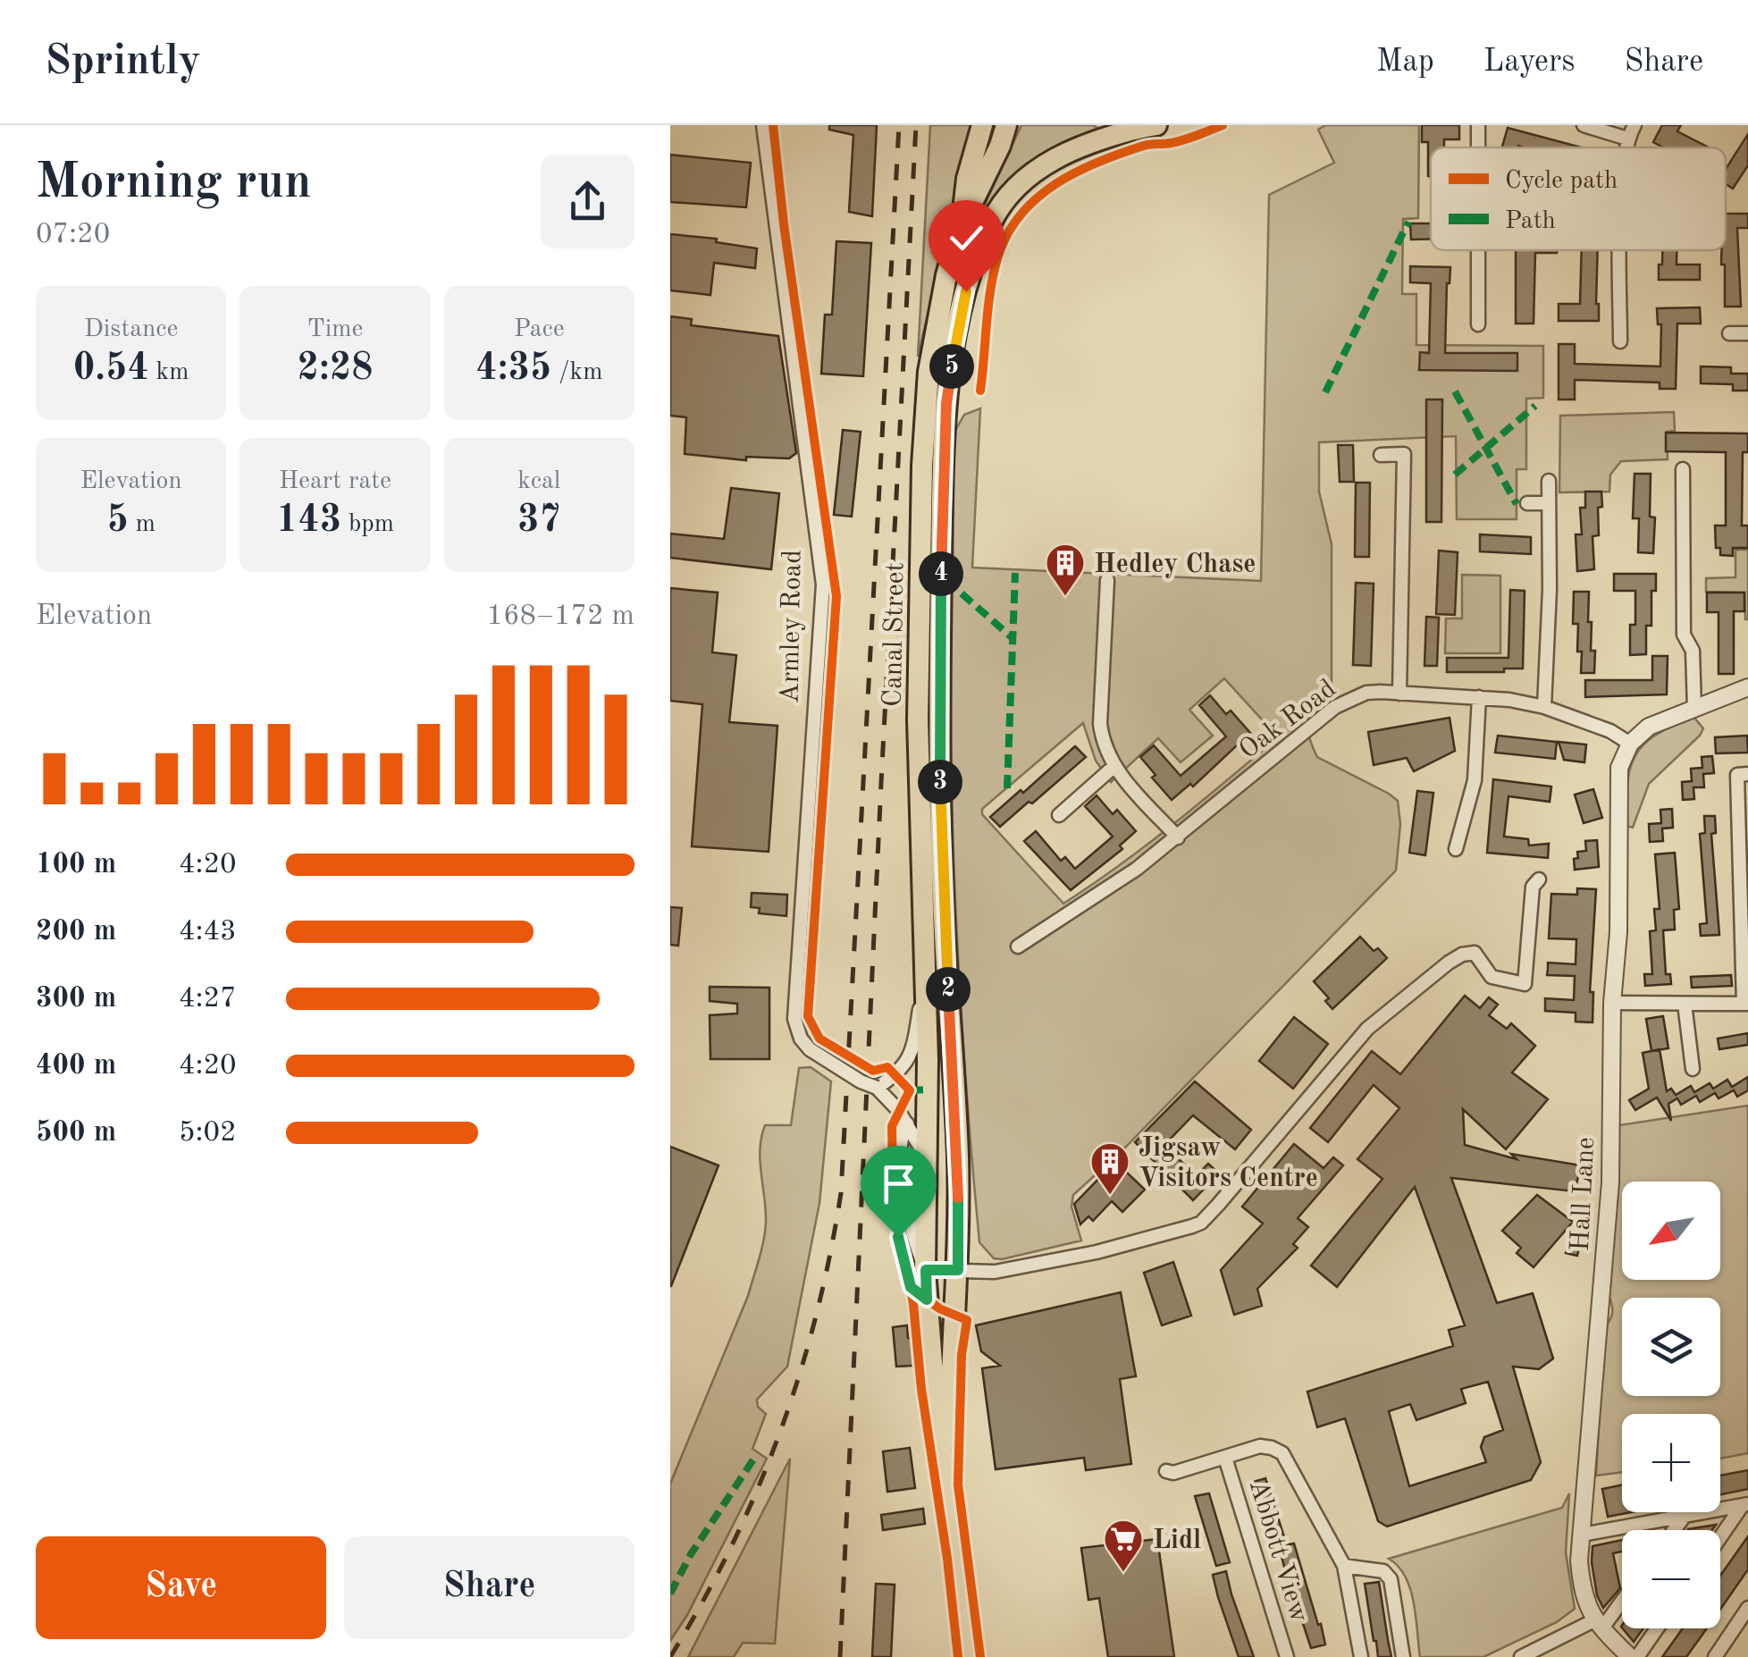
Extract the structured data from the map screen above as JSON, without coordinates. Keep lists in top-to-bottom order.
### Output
{
  "streets": {
    "main road": ["Canal Street"],
    "street": [
      "Armley Road",
      "Oak Road",
      "Hall Lane",
      "Abbott View"
    ]
  },
  "crossings": [
    ["Armley Road", "Canal Street"],
    ["Oak Road", "Hall Lane"]
  ],
  "places": {
    "building": ["Hedley Chase", "Jigsaw Visitors Centre"],
    "supermarket": ["Lidl"]
  },
  "legend": ["Cycle path", "Path"],
  "north": "bottom left",
  "page": {
    "header": "Sprintly",
    "nav": ["Map", "Layers", "Share"],
    "heading": ["Morning run", "07:20"],
    "stats": [
      ["Distance", "0.54 km"],
      ["Time", "2:28"],
      ["Pace", "4:35 /km"],
      ["Elevation", "5 m"],
      ["Heart rate", "143 bpm"],
      ["kcal", "37"]
    ],
    "pins": [
      "5",
      "4",
      "3",
      "2"
    ],
    "chart": ["Elevation", "168–172 m"],
    "list": [
      {
        "name": "100 m",
        "note": "4:20"
      },
      {
        "name": "200 m",
        "note": "4:43"
      },
      {
        "name": "300 m",
        "note": "4:27"
      },
      {
        "name": "400 m",
        "note": "4:20"
      },
      {
        "name": "500 m",
        "note": "5:02"
      }
    ],
    "map_buttons": ["+", "−"],
    "buttons": ["Save", "Share"]
  }
}
